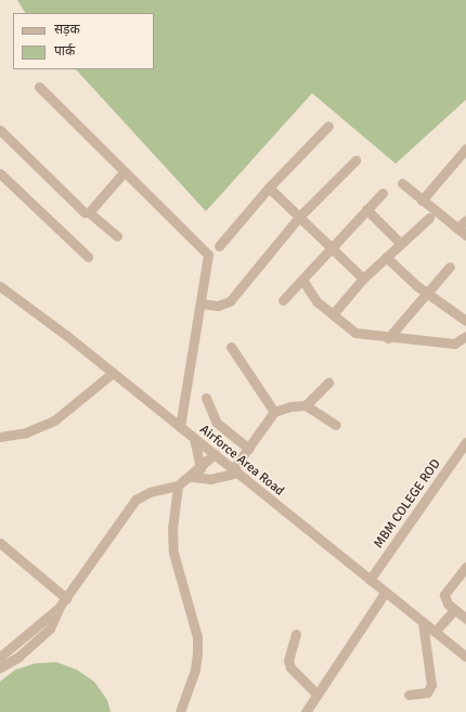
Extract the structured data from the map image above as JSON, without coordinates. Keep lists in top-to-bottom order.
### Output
{
  "streets": {
    "street": ["Airforce Area Road", "MBM COLEGE ROD"]
  },
  "crossings": [
    ["Airforce Area Road", "MBM COLEGE ROD"]
  ],
  "legend": ["सड़क", "पार्क"]
}
